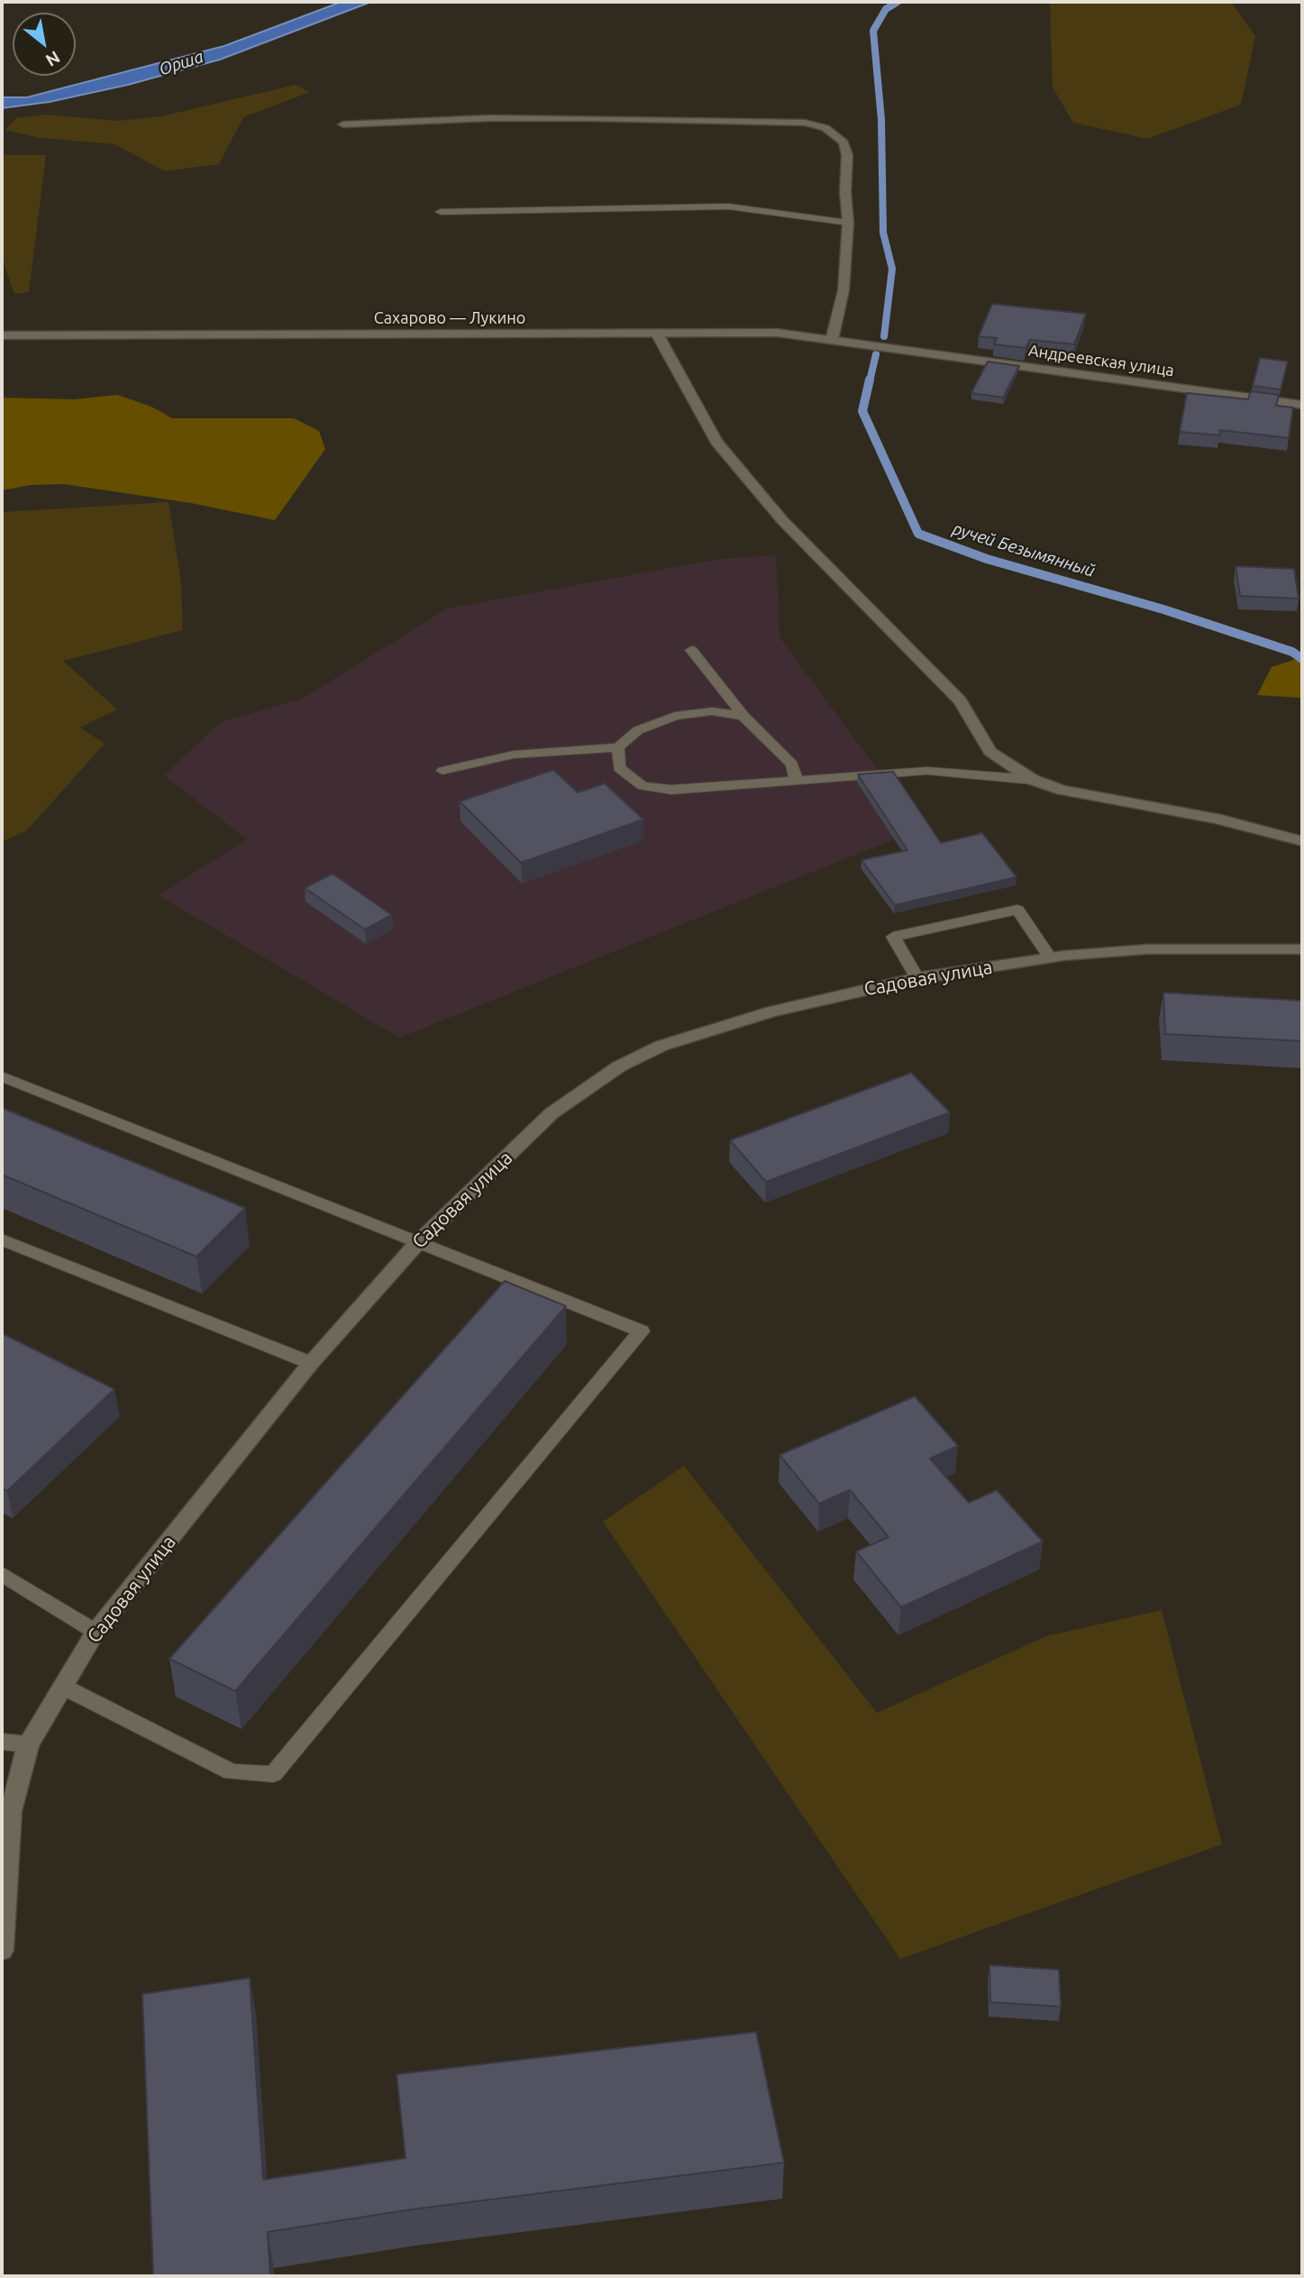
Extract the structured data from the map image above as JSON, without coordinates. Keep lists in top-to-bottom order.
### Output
{
  "streets": {
    "street": ["Сахарово — Лукино", "Андреевская улица", "Садовая улица"]
  },
  "crossings": [
    ["Сахарово — Лукино", "Андреевская улица"]
  ],
  "water": ["Орша", "ручей Безымянный"],
  "north": "bottom right"
}
